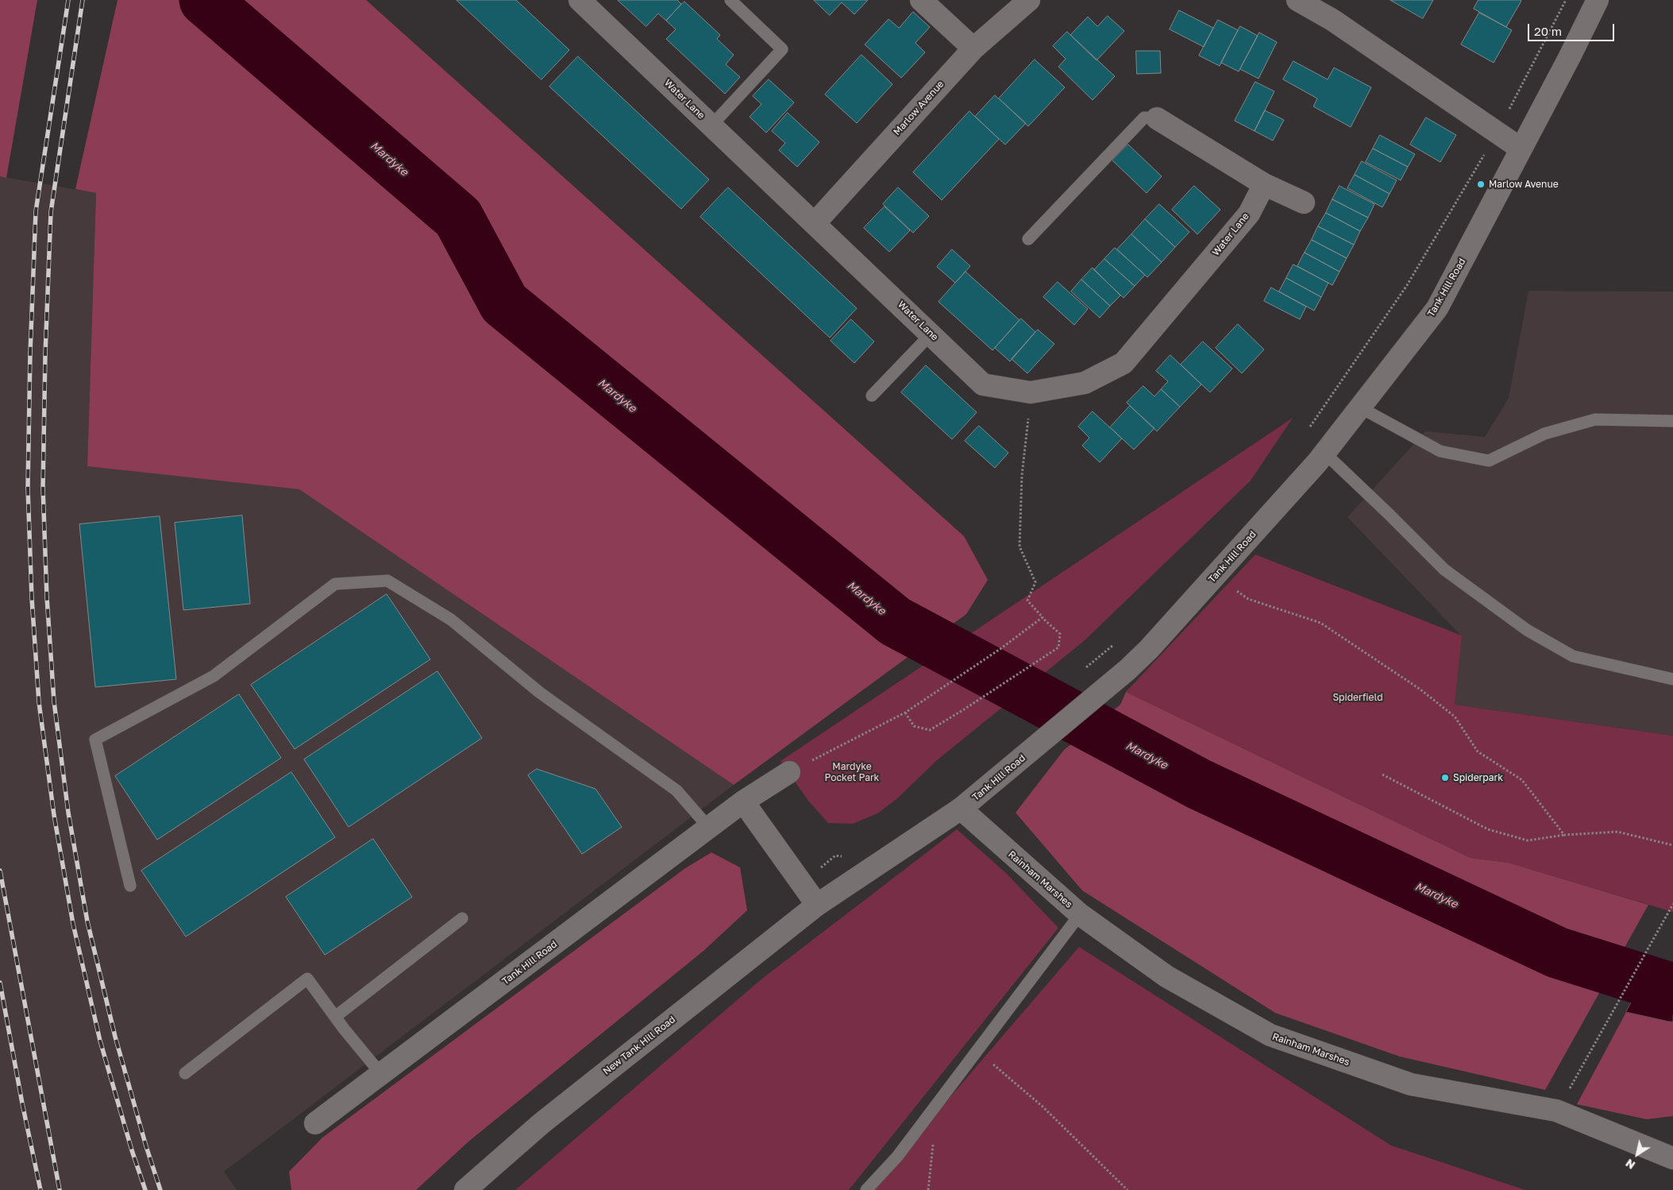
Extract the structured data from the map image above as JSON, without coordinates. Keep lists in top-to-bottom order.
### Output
{
  "streets": {
    "street": [
      "Water Lane",
      "Marlow Avenue",
      "Tank Hill Road",
      "Rainham Marshes",
      "New Tank Hill Road"
    ]
  },
  "crossings": [
    ["Water Lane", "Marlow Avenue"],
    ["Tank Hill Road", "Rainham Marshes"],
    ["Tank Hill Road", "New Tank Hill Road"]
  ],
  "water": ["Mardyke"],
  "parks": ["Spiderfield", "Mardyke Pocket Park"],
  "places": ["Marlow Avenue", "Spiderpark"],
  "scale_bar": "20 m",
  "north": "bottom left"
}
